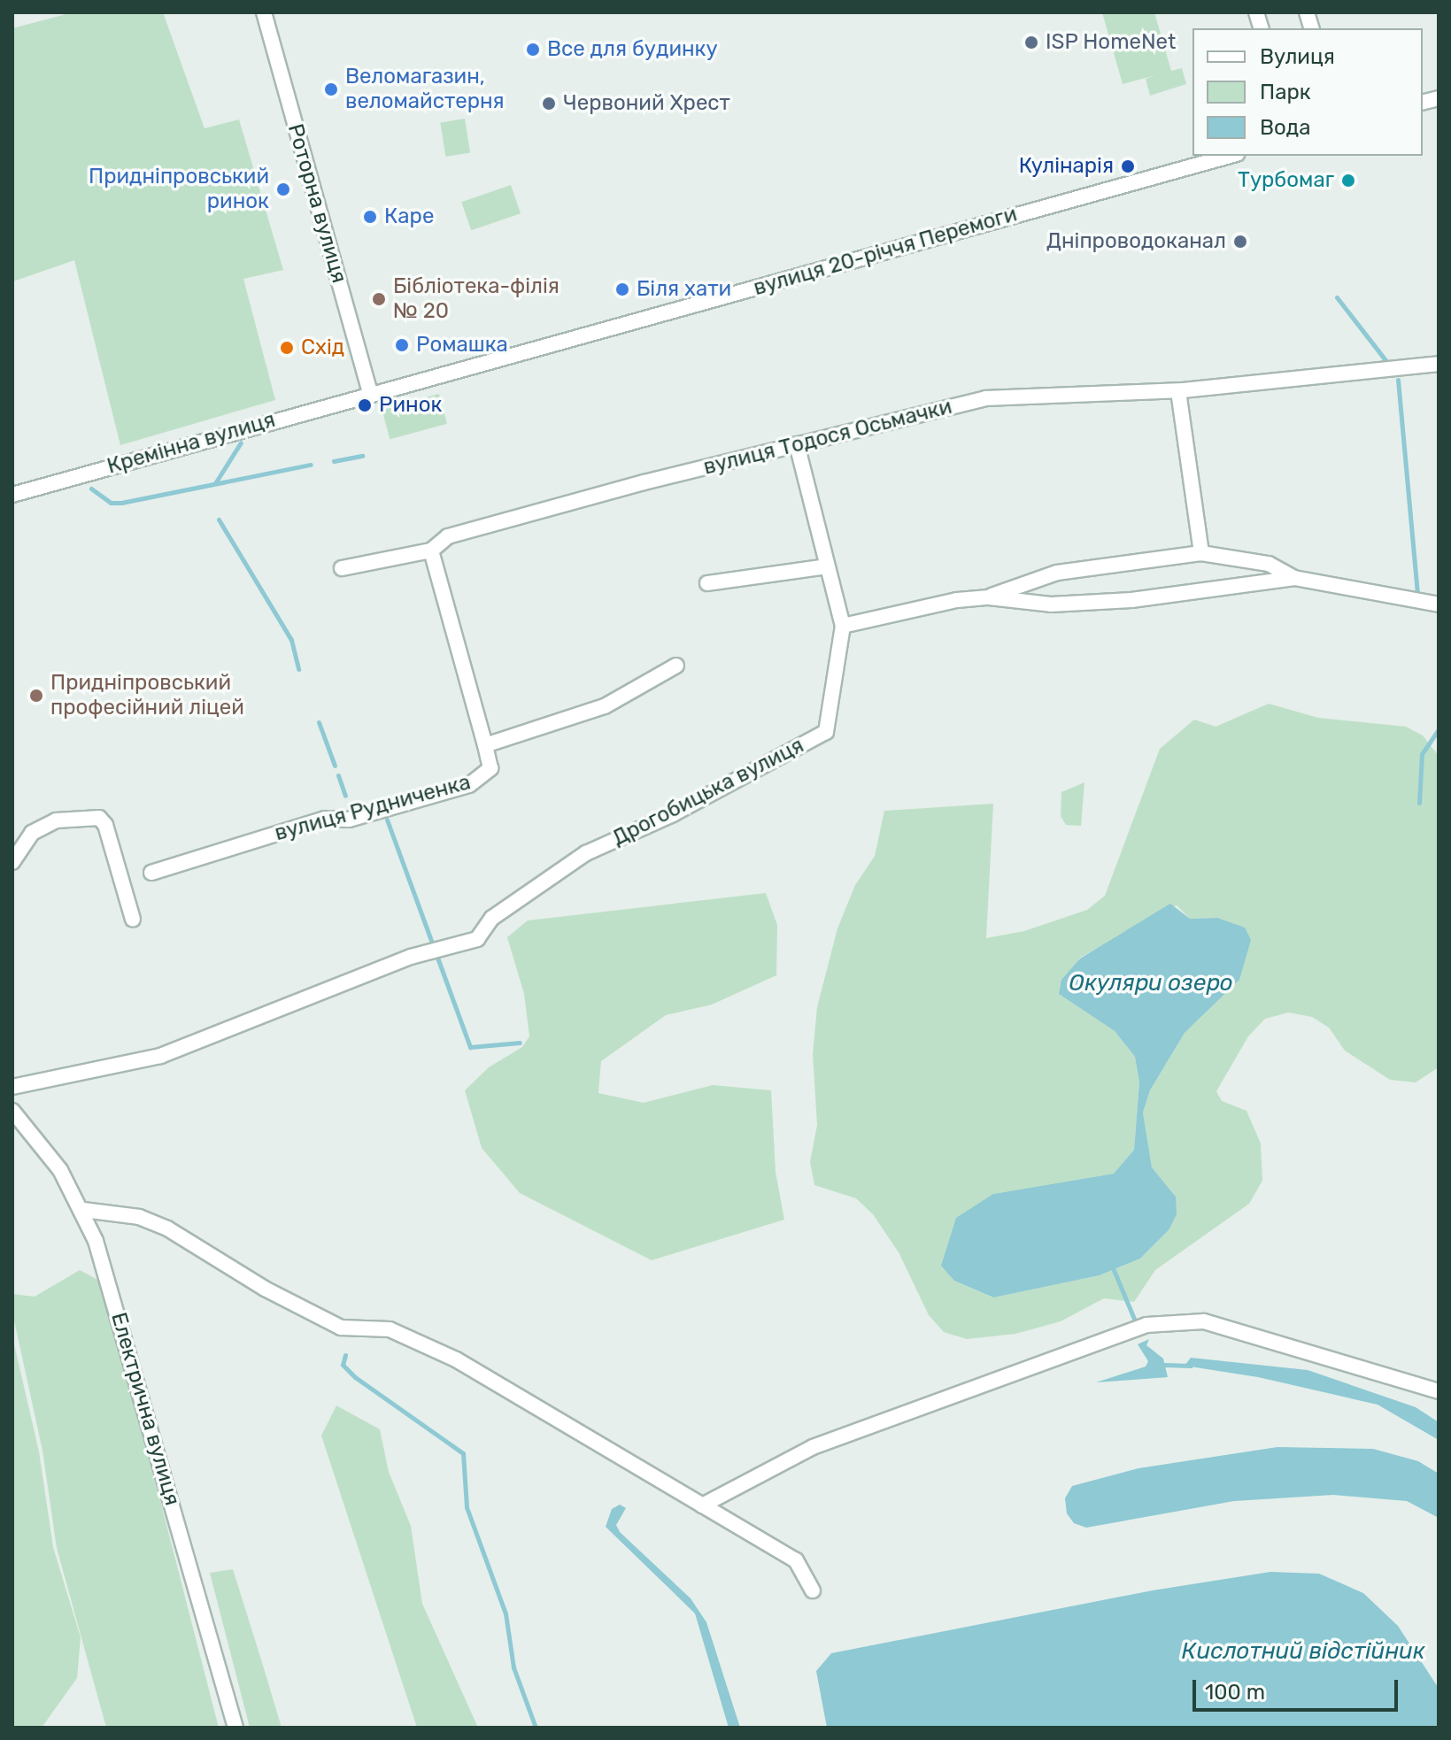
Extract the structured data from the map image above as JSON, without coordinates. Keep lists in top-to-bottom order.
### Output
{
  "streets": {
    "street": [
      "Роторна вулиця",
      "вулиця 20-річчя Перемоги",
      "вулиця Тодося Осьмачки",
      "Кремінна вулиця",
      "Дрогобицька вулиця",
      "вулиця Рудниченка",
      "Електрична вулиця"
    ]
  },
  "crossings": [
    ["Роторна вулиця", "вулиця 20-річчя Перемоги"],
    ["Роторна вулиця", "Кремінна вулиця"],
    ["вулиця 20-річчя Перемоги", "Кремінна вулиця"]
  ],
  "water": ["Окуляри озеро", "Кислотний відстійник"],
  "places": [
    "ISP HomeNet",
    "Все для будинку",
    "Веломагазин, веломайстерня",
    "Червоний Хрест",
    "Кулінарія",
    "Турбомаг",
    "Придніпровський ринок",
    "Каре",
    "Дніпроводоканал",
    "Біля хати",
    "Бібліотека-філія № 20",
    "Ромашка",
    "Схід",
    "Ринок",
    "Придніпровський професійний ліцей"
  ],
  "legend": ["Вулиця", "Парк", "Вода"],
  "scale_bar": "100 m"
}
